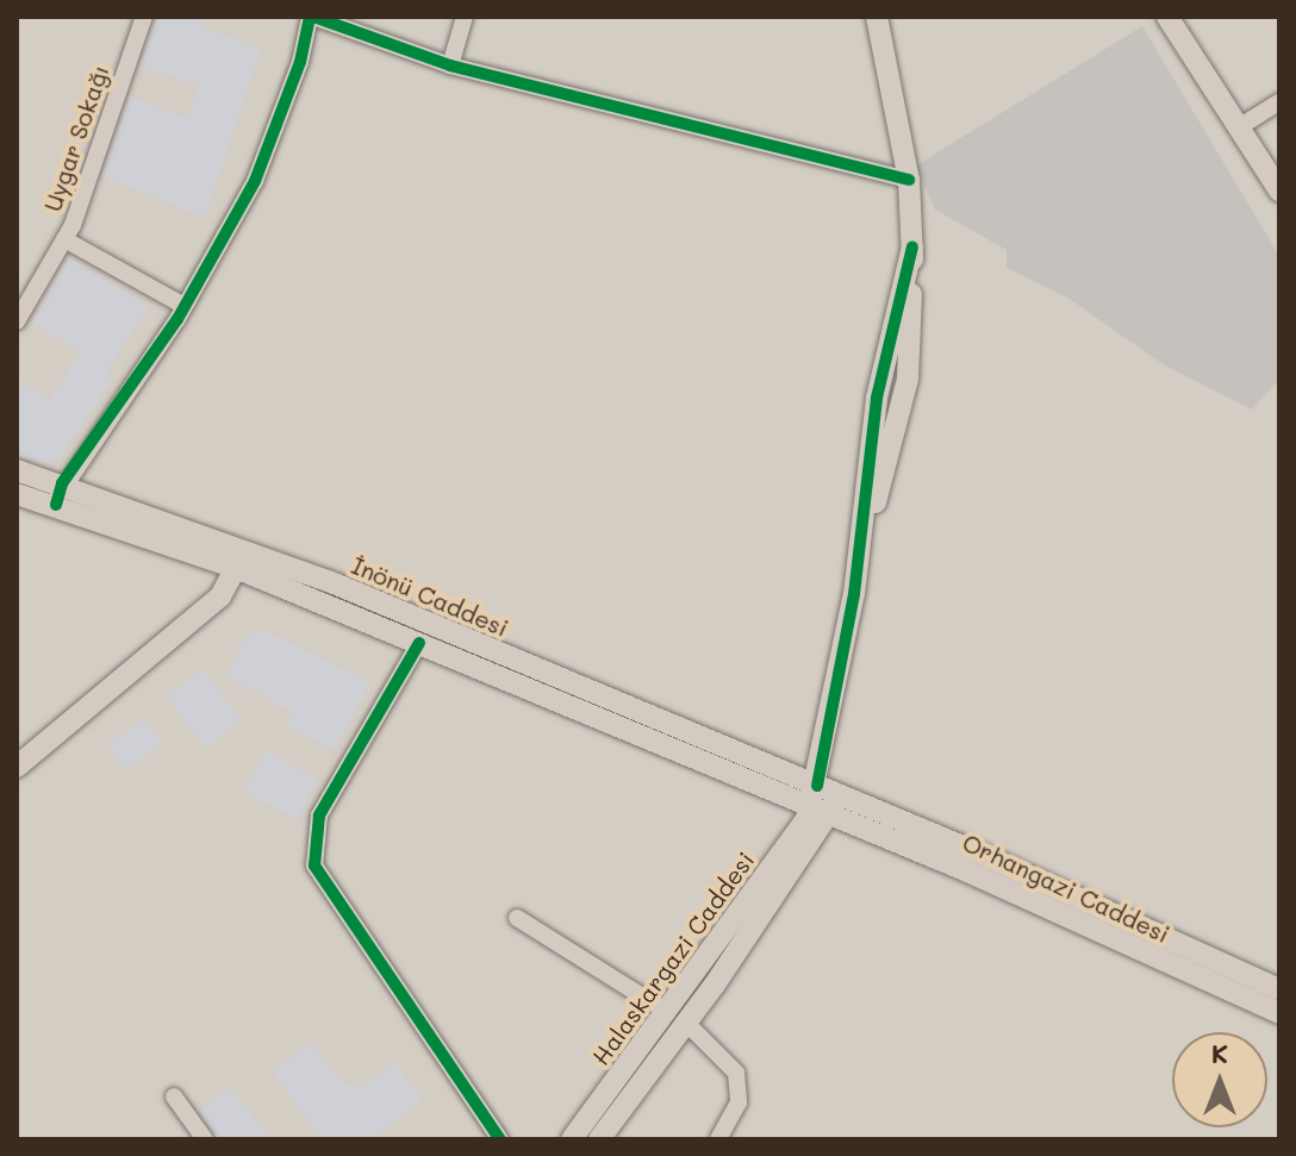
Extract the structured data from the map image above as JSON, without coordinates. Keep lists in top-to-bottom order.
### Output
{
  "streets": {
    "main road": ["İnönü Caddesi", "Orhangazi Caddesi", "Halaskargazi Caddesi"],
    "street": ["Uygar Sokağı"]
  },
  "crossings": [
    ["İnönü Caddesi", "Orhangazi Caddesi"]
  ],
  "north": "top"
}
